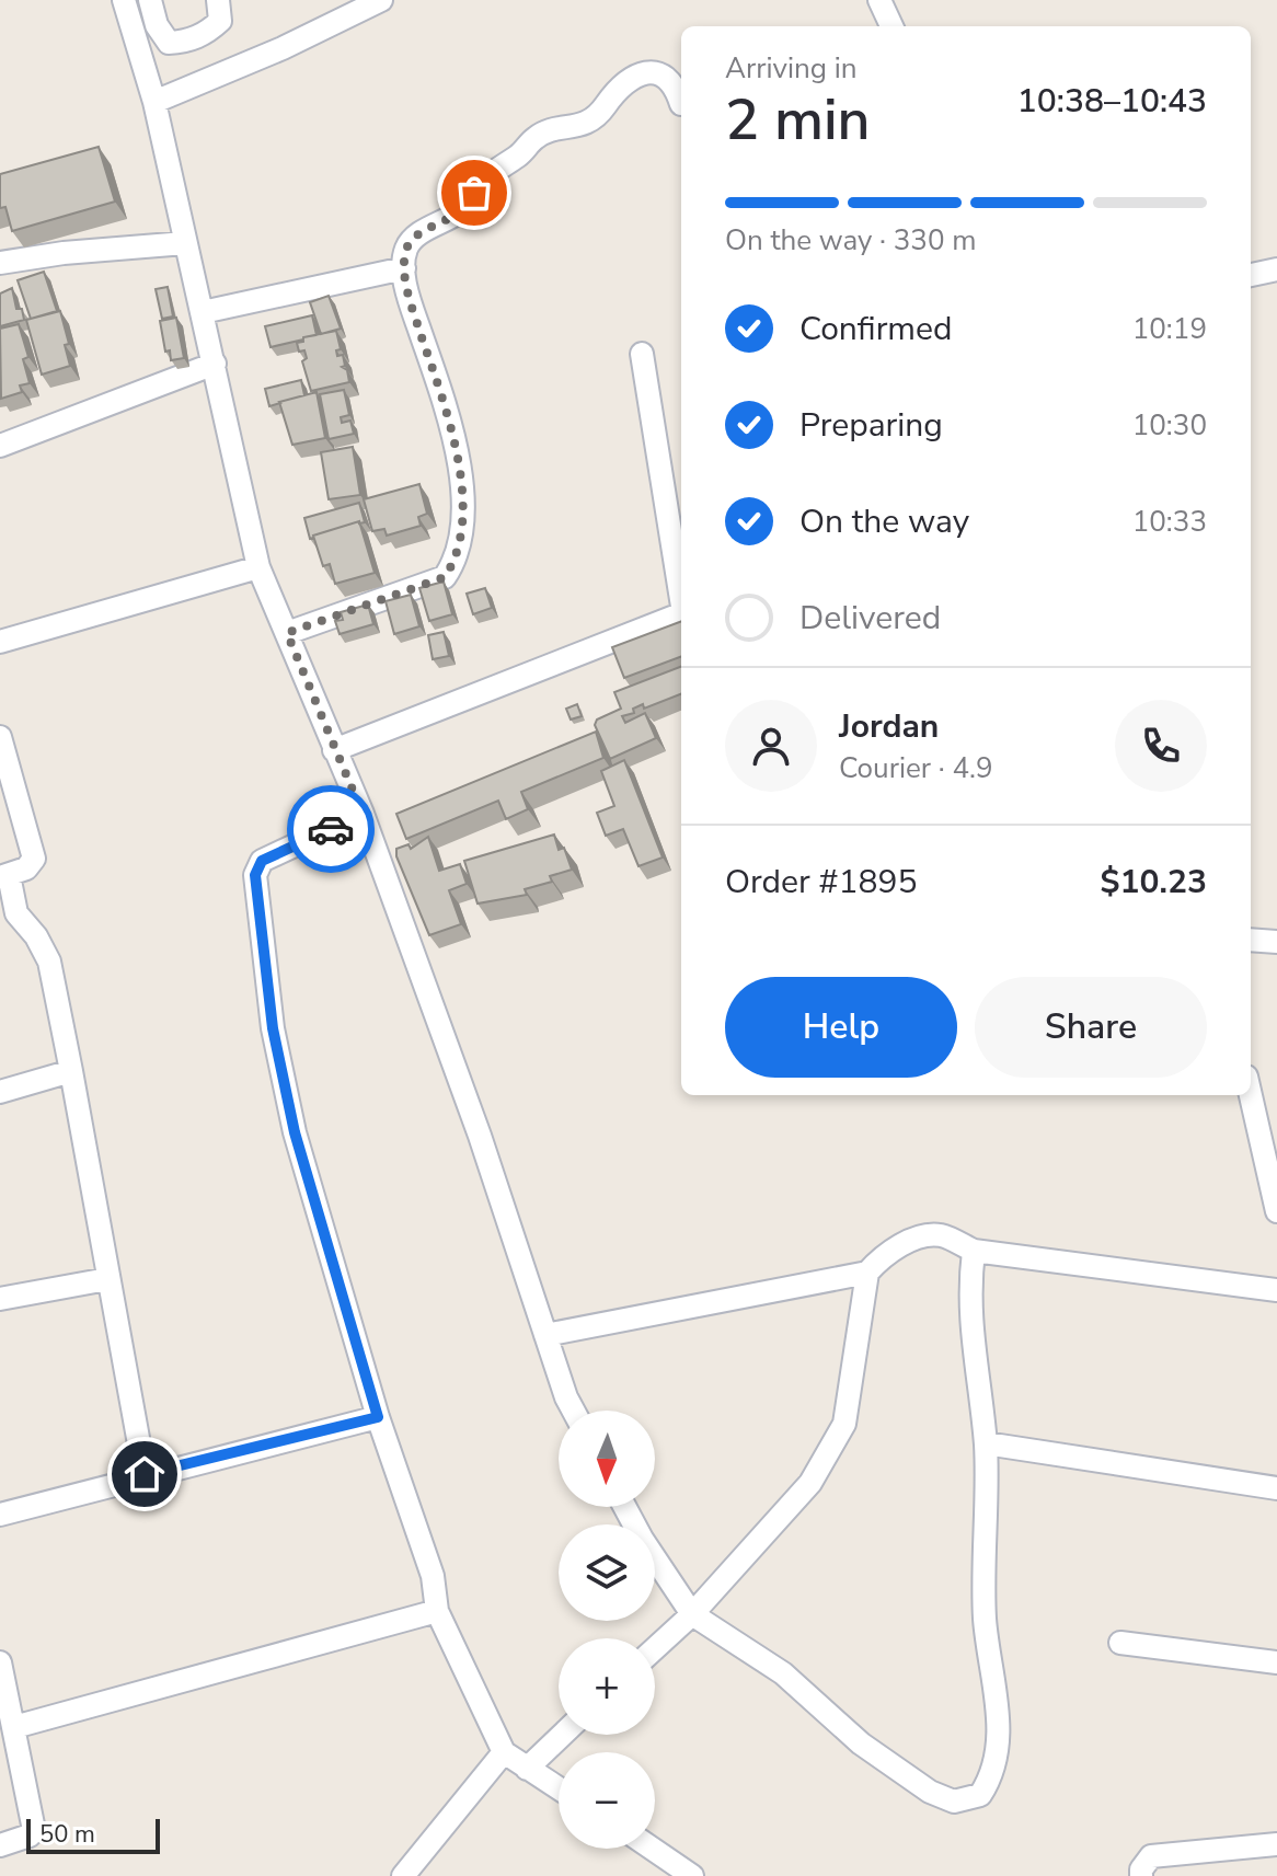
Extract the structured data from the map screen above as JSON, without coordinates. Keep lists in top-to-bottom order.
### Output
{
  "scale_bar": "50 m",
  "north": "bottom",
  "page": {
    "heading": ["2 min", "Arriving in", "10:38–10:43"],
    "panel": [
      "Jordan",
      "Courier · 4.9",
      "Order #1895",
      "$10.23"
    ],
    "bar": "On the way · 330 m",
    "list": [
      ["Confirmed", "10:19"],
      ["Preparing", "10:30"],
      ["On the way", "10:33"],
      "Delivered"
    ],
    "buttons": ["Help", "Share"],
    "map_buttons": ["+", "−"],
    "scale": "50 m"
  }
}
